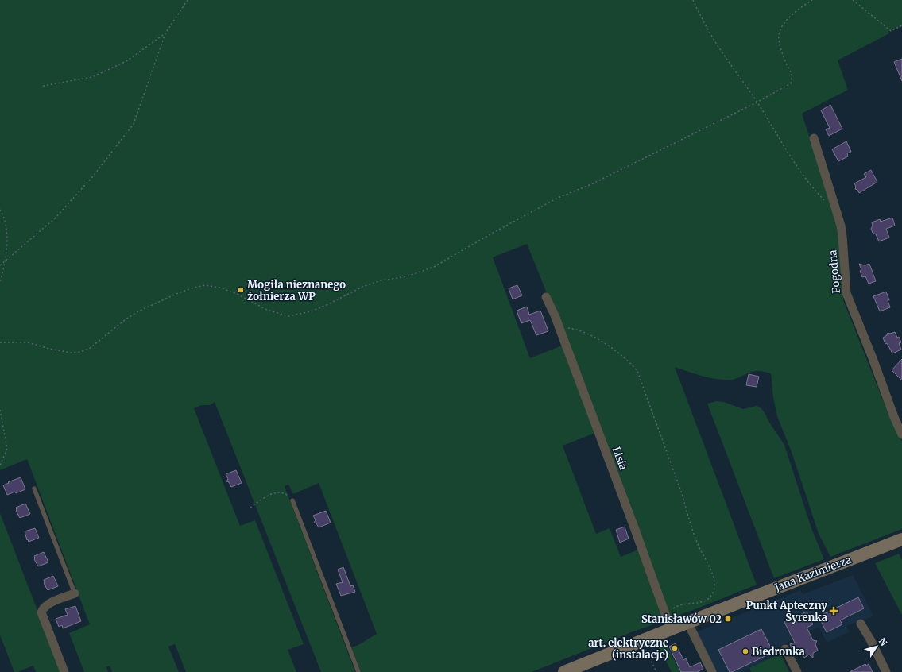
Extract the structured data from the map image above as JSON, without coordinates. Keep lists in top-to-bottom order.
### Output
{
  "streets": {
    "main road": ["Jana Kazimierza"],
    "street": ["Pogodna", "Lisia"]
  },
  "crossings": [
    ["Lisia", "Jana Kazimierza"]
  ],
  "places": {
    "other": ["Mogiła nieznanego żołnierza WP", "art. elektryczne (instalacje)", "Biedronka"],
    "health": ["Punkt Apteczny Syrenka"],
    "transit": ["Stanisławów 02"]
  },
  "north": "top right"
}
